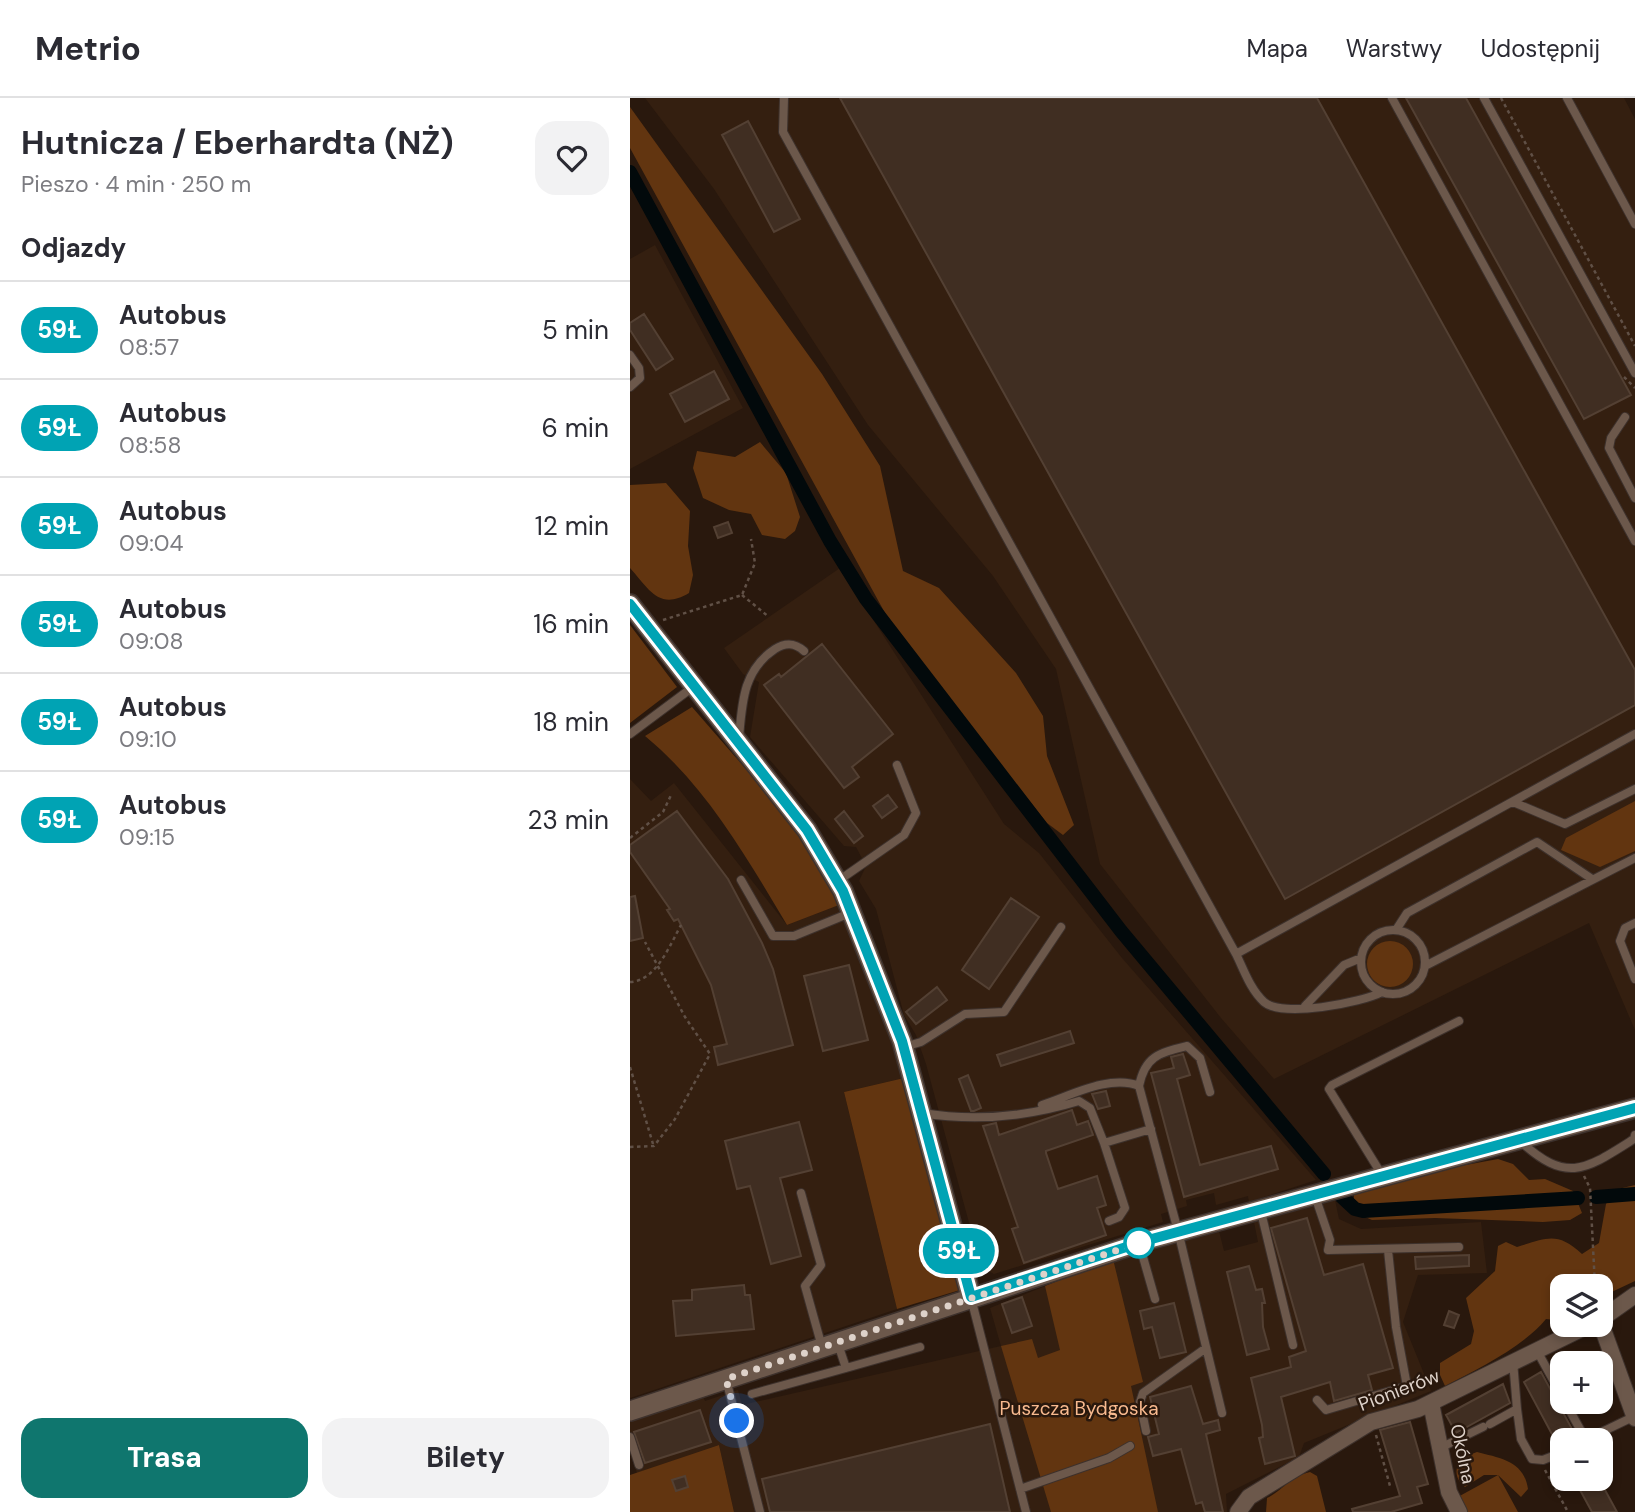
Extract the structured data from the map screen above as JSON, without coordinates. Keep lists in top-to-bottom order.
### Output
{
  "streets": {
    "street": ["Pionierów", "Okólna"]
  },
  "crossings": [
    ["Pionierów", "Okólna"]
  ],
  "parks": ["Puszcza Bydgoska"],
  "lines": ["bus line 59Ł"],
  "page": {
    "header": "Metrio",
    "nav": ["Mapa", "Warstwy", "Udostępnij"],
    "heading": [
      ["Hutnicza / Eberhardta (NŻ)", "Pieszo · 4 min · 250 m"],
      "Odjazdy"
    ],
    "on_map": "59Ł",
    "list": [
      {
        "mark": "59Ł",
        "name": "Autobus",
        "note": "08:57",
        "value": "5 min"
      },
      {
        "mark": "59Ł",
        "name": "Autobus",
        "note": "08:58",
        "value": "6 min"
      },
      {
        "mark": "59Ł",
        "name": "Autobus",
        "note": "09:04",
        "value": "12 min"
      },
      {
        "mark": "59Ł",
        "name": "Autobus",
        "note": "09:08",
        "value": "16 min"
      },
      {
        "mark": "59Ł",
        "name": "Autobus",
        "note": "09:10",
        "value": "18 min"
      },
      {
        "mark": "59Ł",
        "name": "Autobus",
        "note": "09:15",
        "value": "23 min"
      }
    ],
    "map_buttons": ["+", "−"],
    "buttons": ["Trasa", "Bilety"]
  }
}
